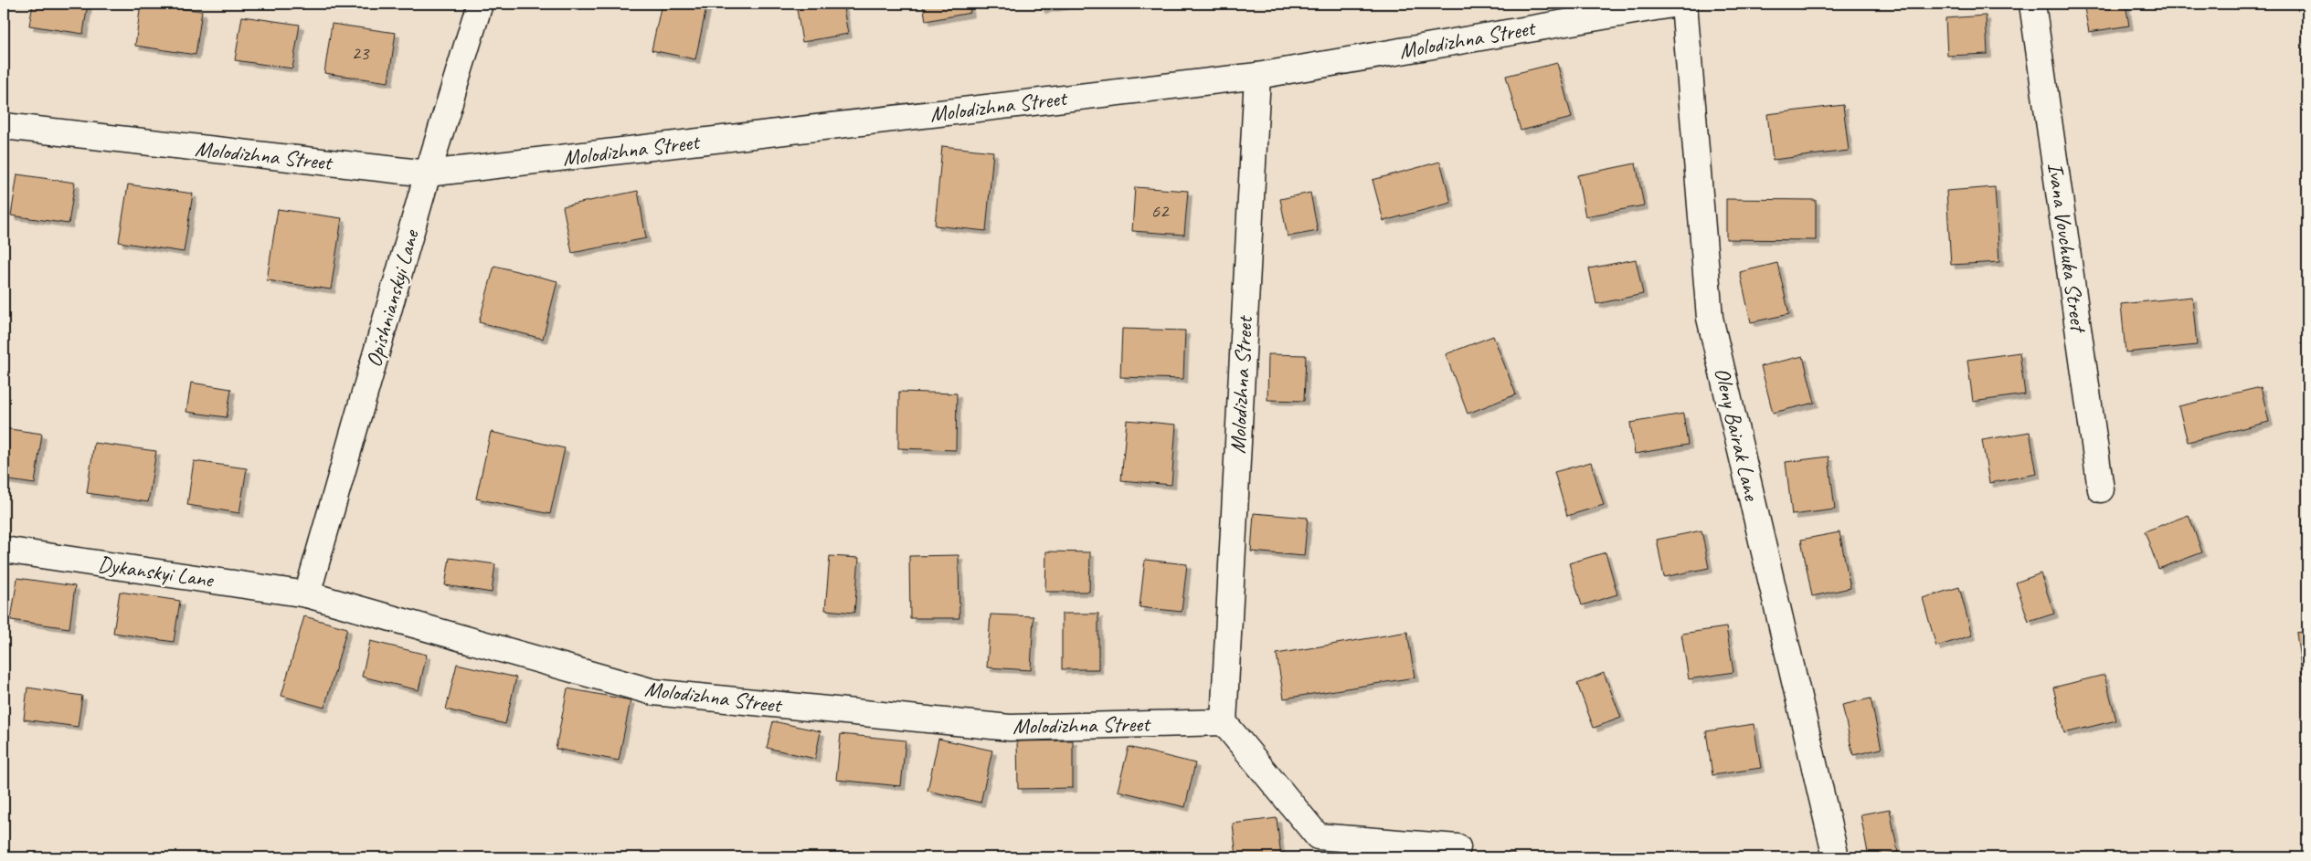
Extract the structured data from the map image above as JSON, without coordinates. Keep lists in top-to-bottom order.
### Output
{
  "streets": {
    "street": [
      "Molodizhna Street",
      "Ivana Vovchuka Street",
      "Opishnianskyi Lane",
      "Oleny Bairak Lane",
      "Dykanskyi Lane"
    ]
  },
  "crossings": [
    ["Molodizhna Street", "Opishnianskyi Lane"],
    ["Molodizhna Street", "Dykanskyi Lane"],
    ["Opishnianskyi Lane", "Dykanskyi Lane"]
  ],
  "house_numbers": ["23", "62"]
}
